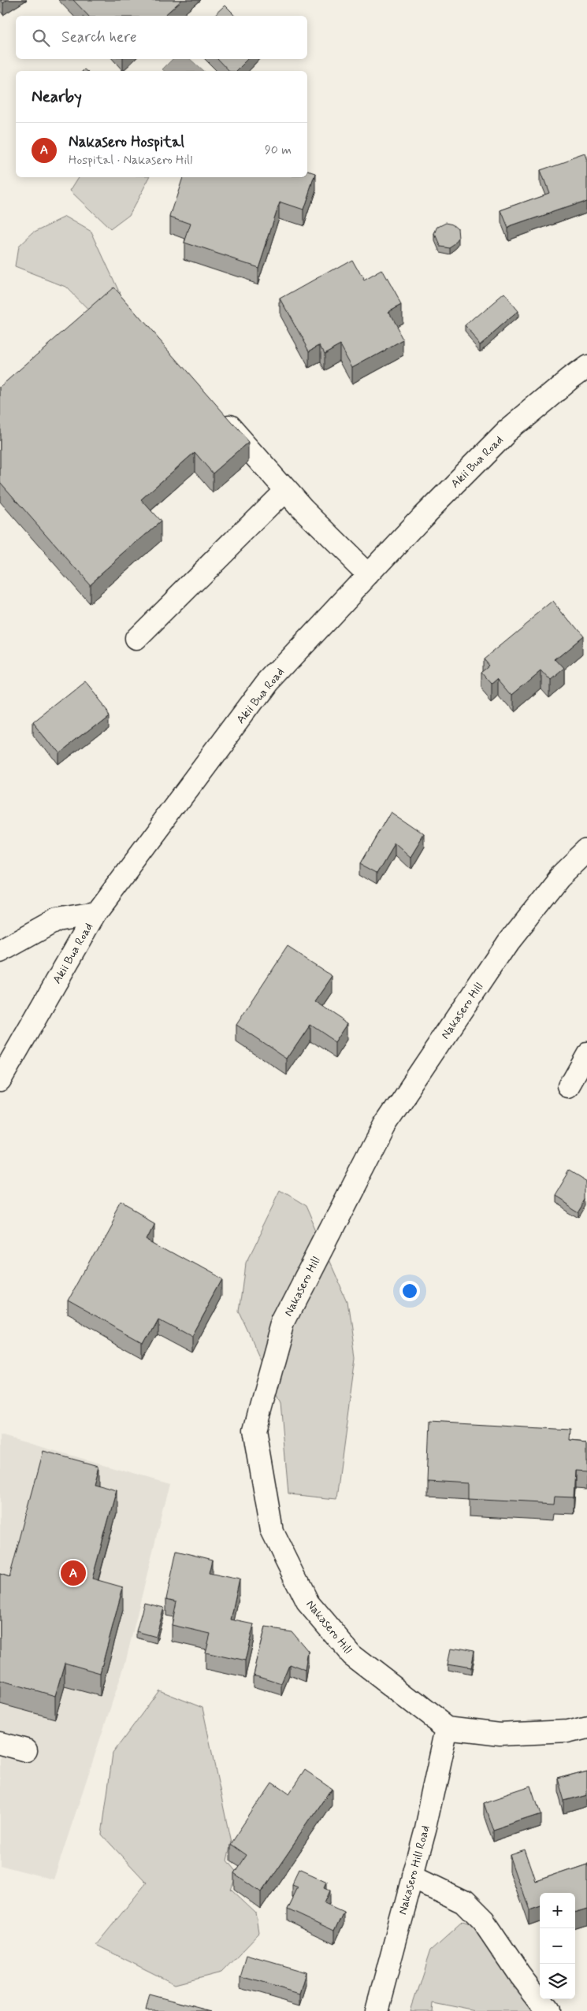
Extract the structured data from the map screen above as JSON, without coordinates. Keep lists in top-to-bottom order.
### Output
{
  "streets": {
    "street": ["Akii Bua Road", "Nakasero Hill", "Nakasero Hill Road"]
  },
  "crossings": [
    ["Nakasero Hill", "Nakasero Hill Road"]
  ],
  "page": {
    "search": "Search here",
    "heading": "Nearby",
    "list": [
      {
        "mark": "A",
        "name": "Nakasero Hospital",
        "note": "Hospital · Nakasero Hill",
        "value": "90 m"
      }
    ],
    "pins": "A",
    "map_buttons": ["+", "−"]
  }
}
